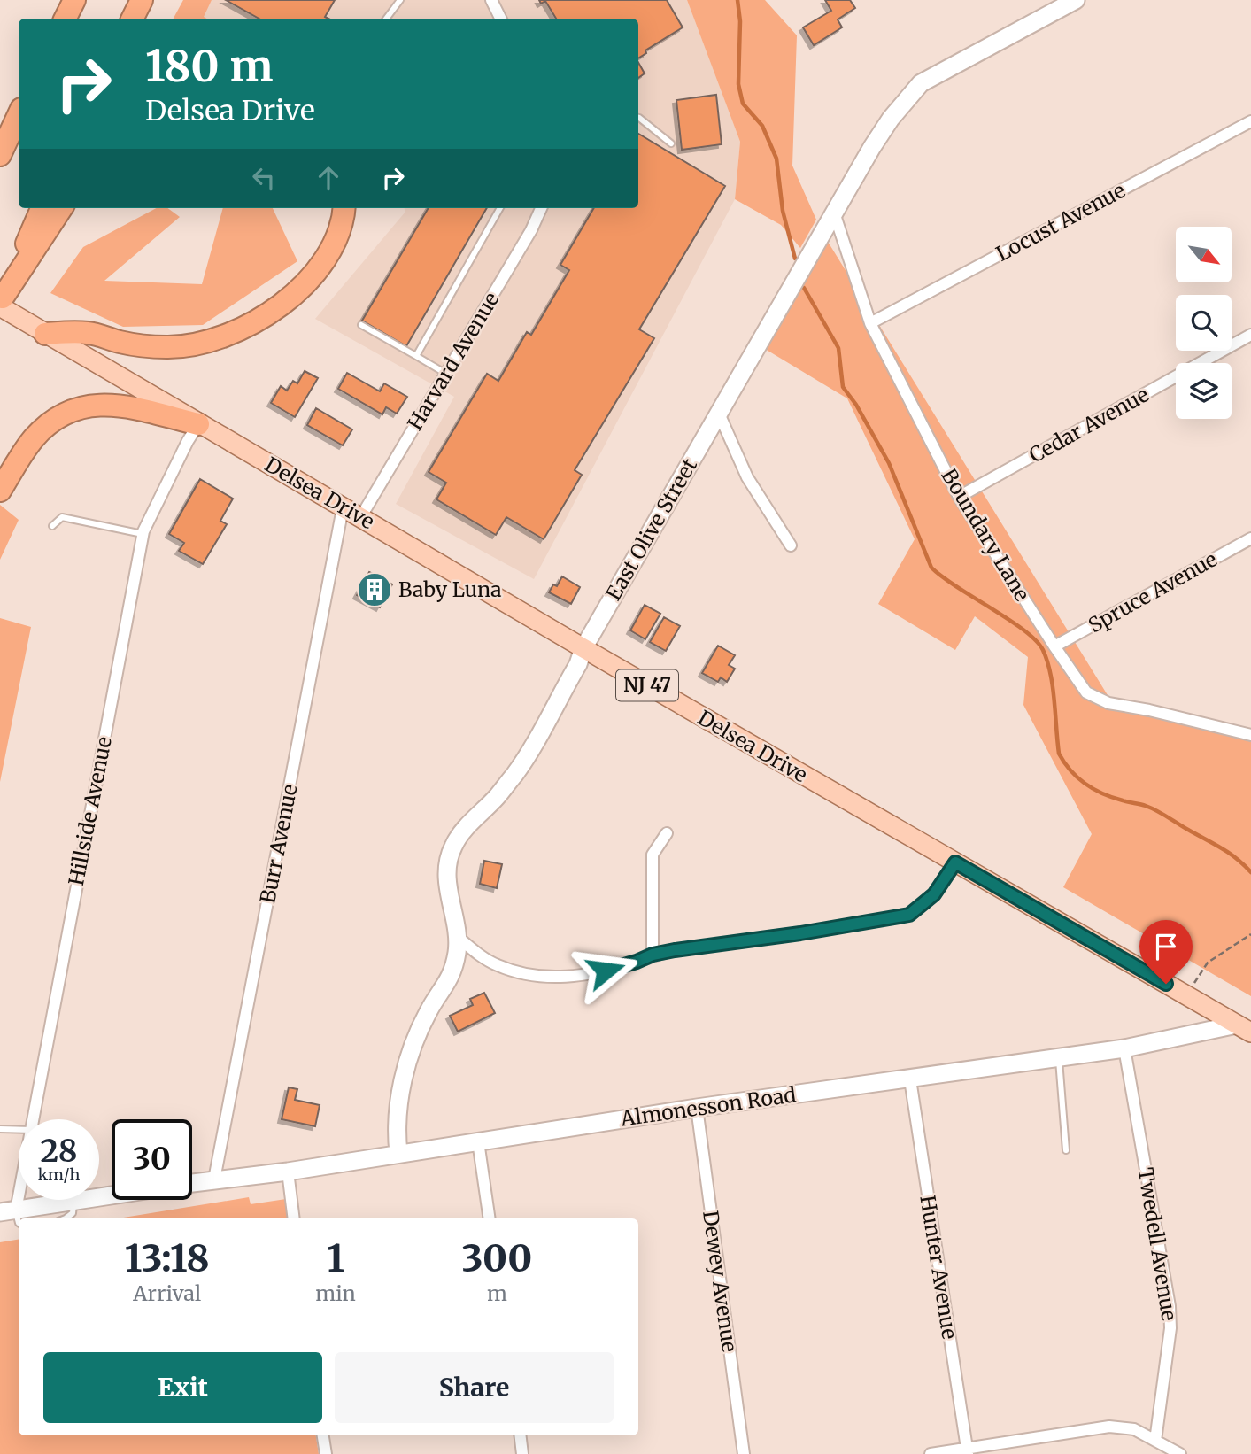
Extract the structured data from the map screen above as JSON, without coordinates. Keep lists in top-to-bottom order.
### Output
{
  "streets": {
    "main road": ["Delsea Drive", "NJ 47"],
    "street": [
      "Locust Avenue",
      "Harvard Avenue",
      "Cedar Avenue",
      "East Olive Street",
      "Boundary Lane",
      "Spruce Avenue",
      "Hillside Avenue",
      "Burr Avenue",
      "Almonesson Road",
      "Twedell Avenue",
      "Hunter Avenue",
      "Dewey Avenue"
    ]
  },
  "crossings": [
    ["Locust Avenue", "Boundary Lane"],
    ["Harvard Avenue", "Delsea Drive"],
    ["Cedar Avenue", "Boundary Lane"],
    ["Delsea Drive", "East Olive Street"],
    ["Delsea Drive", "Hillside Avenue"],
    ["Delsea Drive", "Burr Avenue"],
    ["Delsea Drive", "Almonesson Road"],
    ["East Olive Street", "Boundary Lane"],
    ["East Olive Street", "Almonesson Road"],
    ["Boundary Lane", "Spruce Avenue"],
    ["Hillside Avenue", "Almonesson Road"],
    ["Burr Avenue", "Almonesson Road"],
    ["Almonesson Road", "Twedell Avenue"],
    ["Almonesson Road", "Hunter Avenue"],
    ["Almonesson Road", "Dewey Avenue"]
  ],
  "places": {
    "building": ["Baby Luna"]
  },
  "north": "bottom right",
  "page": {
    "turn": ["180 m", "Delsea Drive"],
    "speed": "28 km/h",
    "limit": "30",
    "eta": [
      "13:18",
      "Arrival",
      "1",
      "min",
      "300",
      "m"
    ],
    "buttons": ["Exit", "Share"]
  }
}
